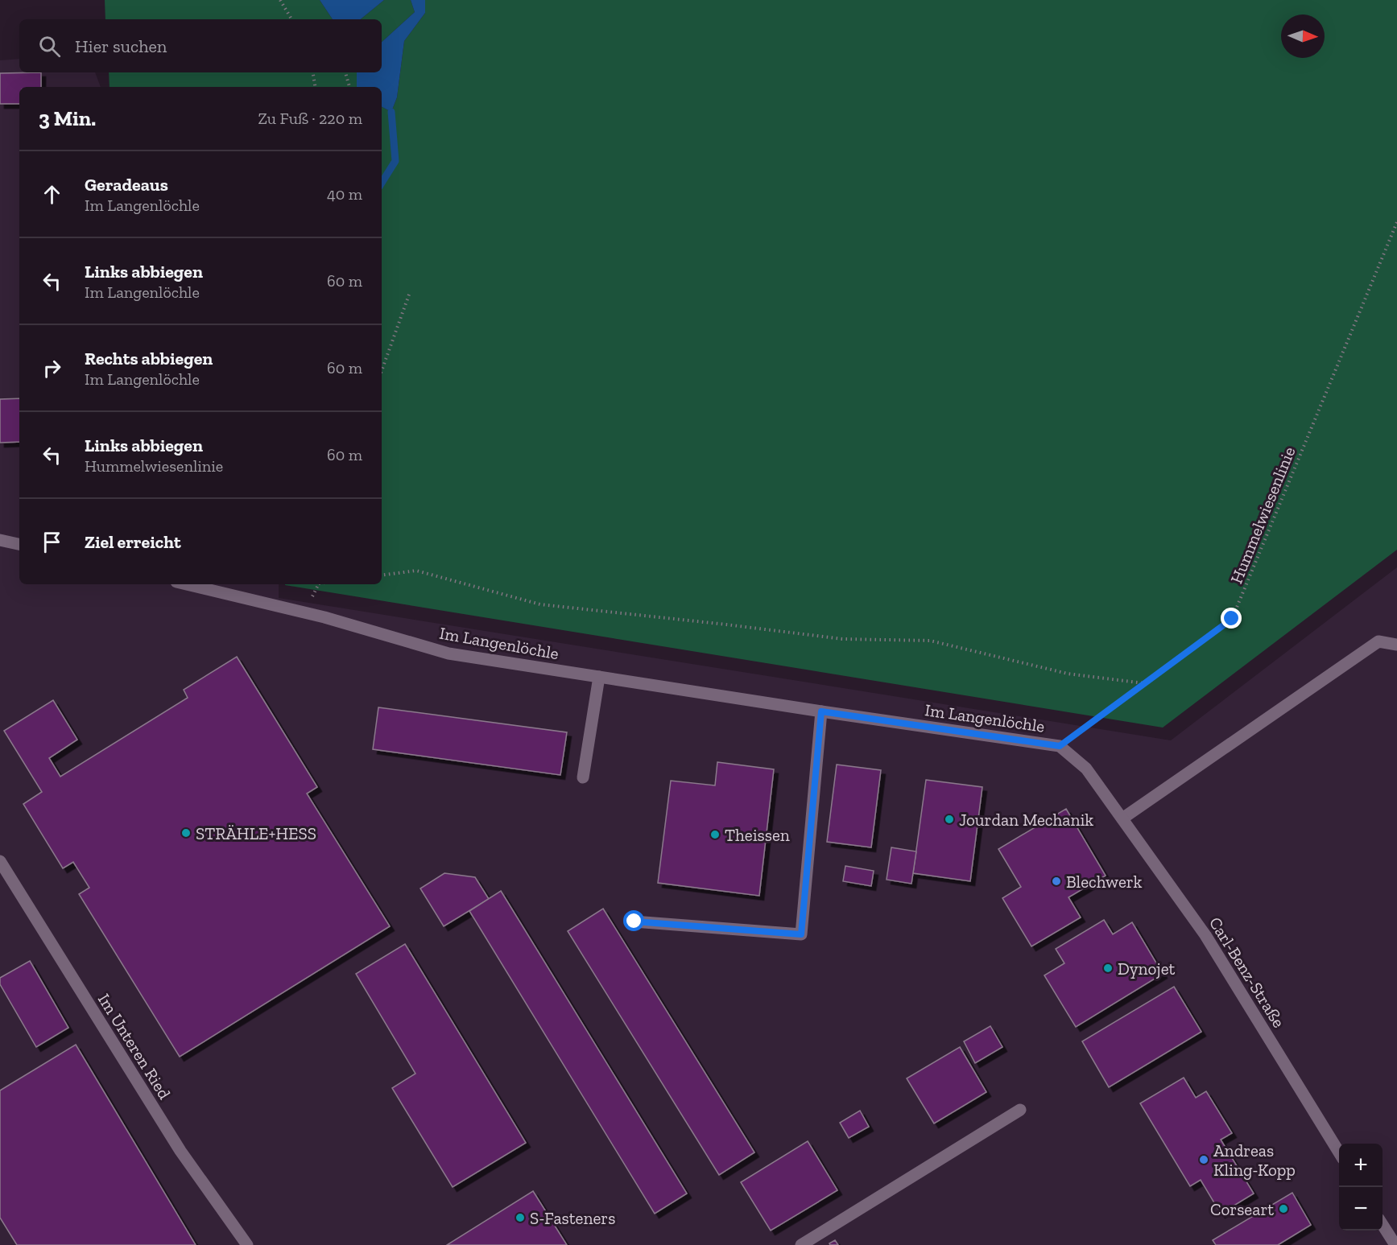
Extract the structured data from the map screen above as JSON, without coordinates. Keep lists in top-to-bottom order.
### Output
{
  "streets": {
    "street": ["Im Langenlöchle", "Carl-Benz-Straße", "Im Unteren Ried"],
    "path": ["Hummelwiesenlinie"]
  },
  "crossings": [
    ["Hummelwiesenlinie", "Im Langenlöchle"],
    ["Im Langenlöchle", "Carl-Benz-Straße"]
  ],
  "places": [
    "Jourdan Mechanik",
    "STRÄHLE+HESS",
    "Theissen",
    "Blechwerk",
    "Dynojet",
    "Andreas Kling-Kopp",
    "Corseart",
    "S-Fasteners"
  ],
  "north": "right",
  "page": {
    "search": "Hier suchen",
    "heading": ["3 Min.", "Zu Fuß · 220 m"],
    "list": [
      ["Geradeaus", "Im Langenlöchle", "40 m"],
      ["Links abbiegen", "Im Langenlöchle", "60 m"],
      ["Rechts abbiegen", "Im Langenlöchle", "60 m"],
      ["Links abbiegen", "Hummelwiesenlinie", "60 m"],
      "Ziel erreicht"
    ],
    "map_buttons": ["+", "−"]
  }
}
